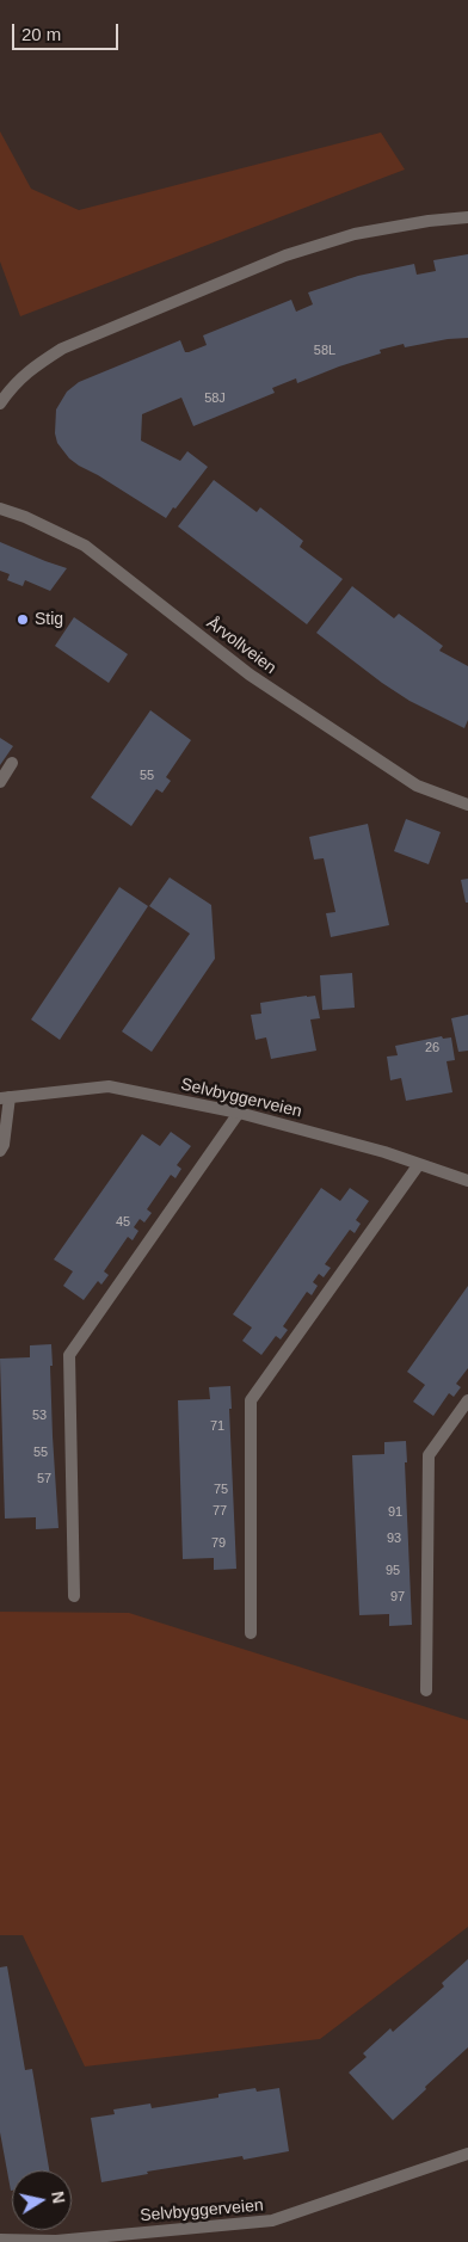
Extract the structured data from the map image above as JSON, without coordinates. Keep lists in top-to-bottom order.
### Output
{
  "streets": {
    "street": ["Årvollveien", "Selvbyggerveien"]
  },
  "places": ["Stig"],
  "house_numbers": [
    "58L",
    "58J",
    "55",
    "26",
    "45",
    "53",
    "71",
    "55",
    "57",
    "75",
    "77",
    "91",
    "93",
    "79",
    "95",
    "97"
  ],
  "scale_bar": "20 m",
  "north": "right"
}
